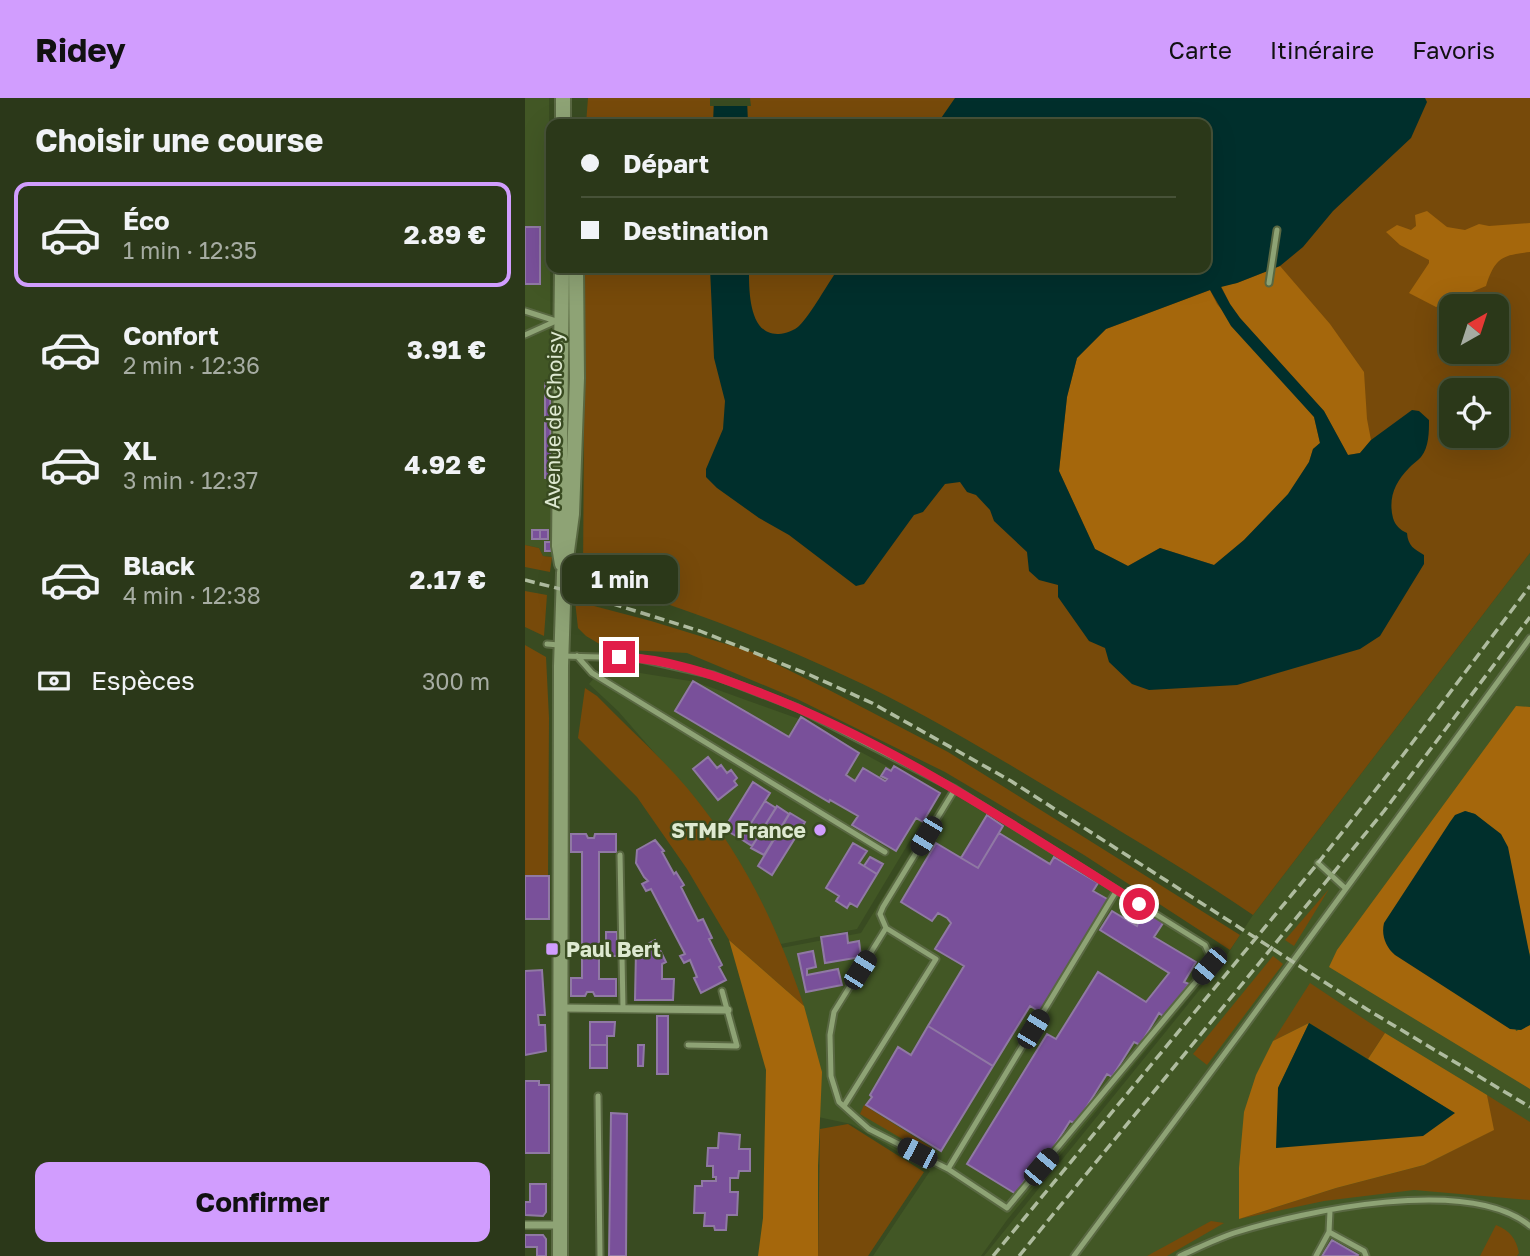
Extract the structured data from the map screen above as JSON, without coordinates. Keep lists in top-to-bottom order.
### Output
{
  "streets": {
    "main road": ["Avenue de Choisy"]
  },
  "places": {
    "other": ["STMP France"],
    "transit": ["Paul Bert"]
  },
  "north": "top right",
  "page": {
    "header": "Ridey",
    "nav": ["Carte", "Itinéraire", "Favoris"],
    "heading": "Choisir une course",
    "banner": ["Départ", "Destination"],
    "list": [
      {
        "name": "Éco",
        "note": "1 min · 12:35",
        "value": "2.89 €"
      },
      {
        "name": "Confort",
        "note": "2 min · 12:36",
        "value": "3.91 €"
      },
      {
        "name": "XL",
        "note": "3 min · 12:37",
        "value": "4.92 €"
      },
      {
        "name": "Black",
        "note": "4 min · 12:38",
        "value": "2.17 €"
      }
    ],
    "bubble": "1 min",
    "pay": ["Espèces", "300 m"],
    "buttons": "Confirmer"
  }
}
